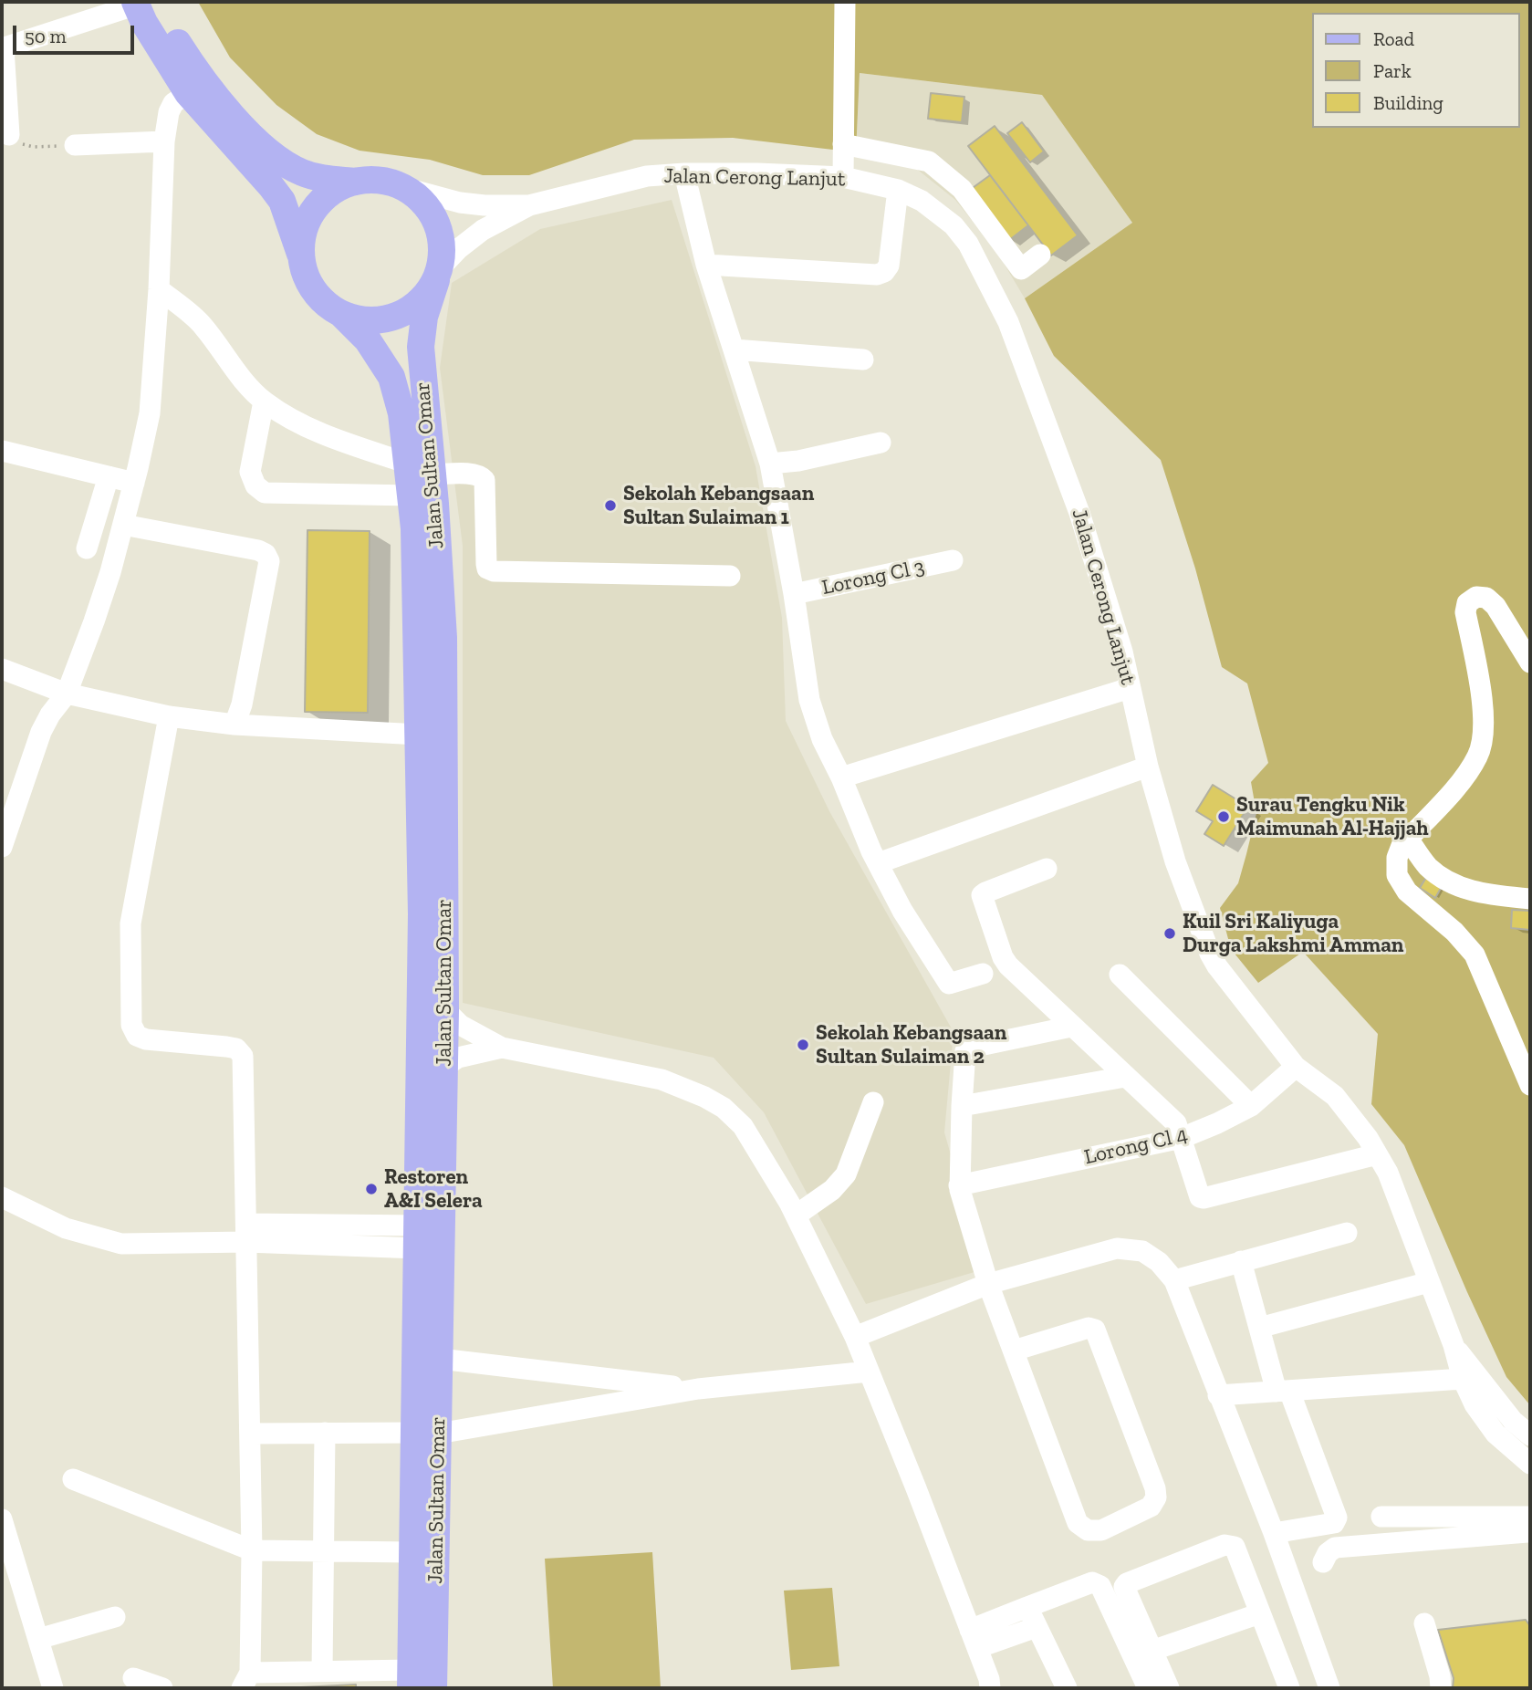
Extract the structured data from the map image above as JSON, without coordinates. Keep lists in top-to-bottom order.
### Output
{
  "streets": {
    "main road": ["Jalan Sultan Omar"],
    "street": ["Jalan Cerong Lanjut", "Lorong Cl 3", "Lorong Cl 4"]
  },
  "crossings": [
    ["Jalan Cerong Lanjut", "Jalan Sultan Omar"],
    ["Jalan Cerong Lanjut", "Lorong Cl 4"]
  ],
  "places": [
    "Sekolah Kebangsaan Sultan Sulaiman 1",
    "Surau Tengku Nik Maimunah Al-Hajjah",
    "Kuil Sri Kaliyuga Durga Lakshmi Amman",
    "Sekolah Kebangsaan Sultan Sulaiman 2",
    "Restoren A&I Selera"
  ],
  "legend": ["Road", "Park", "Building"],
  "scale_bar": "50 m"
}
